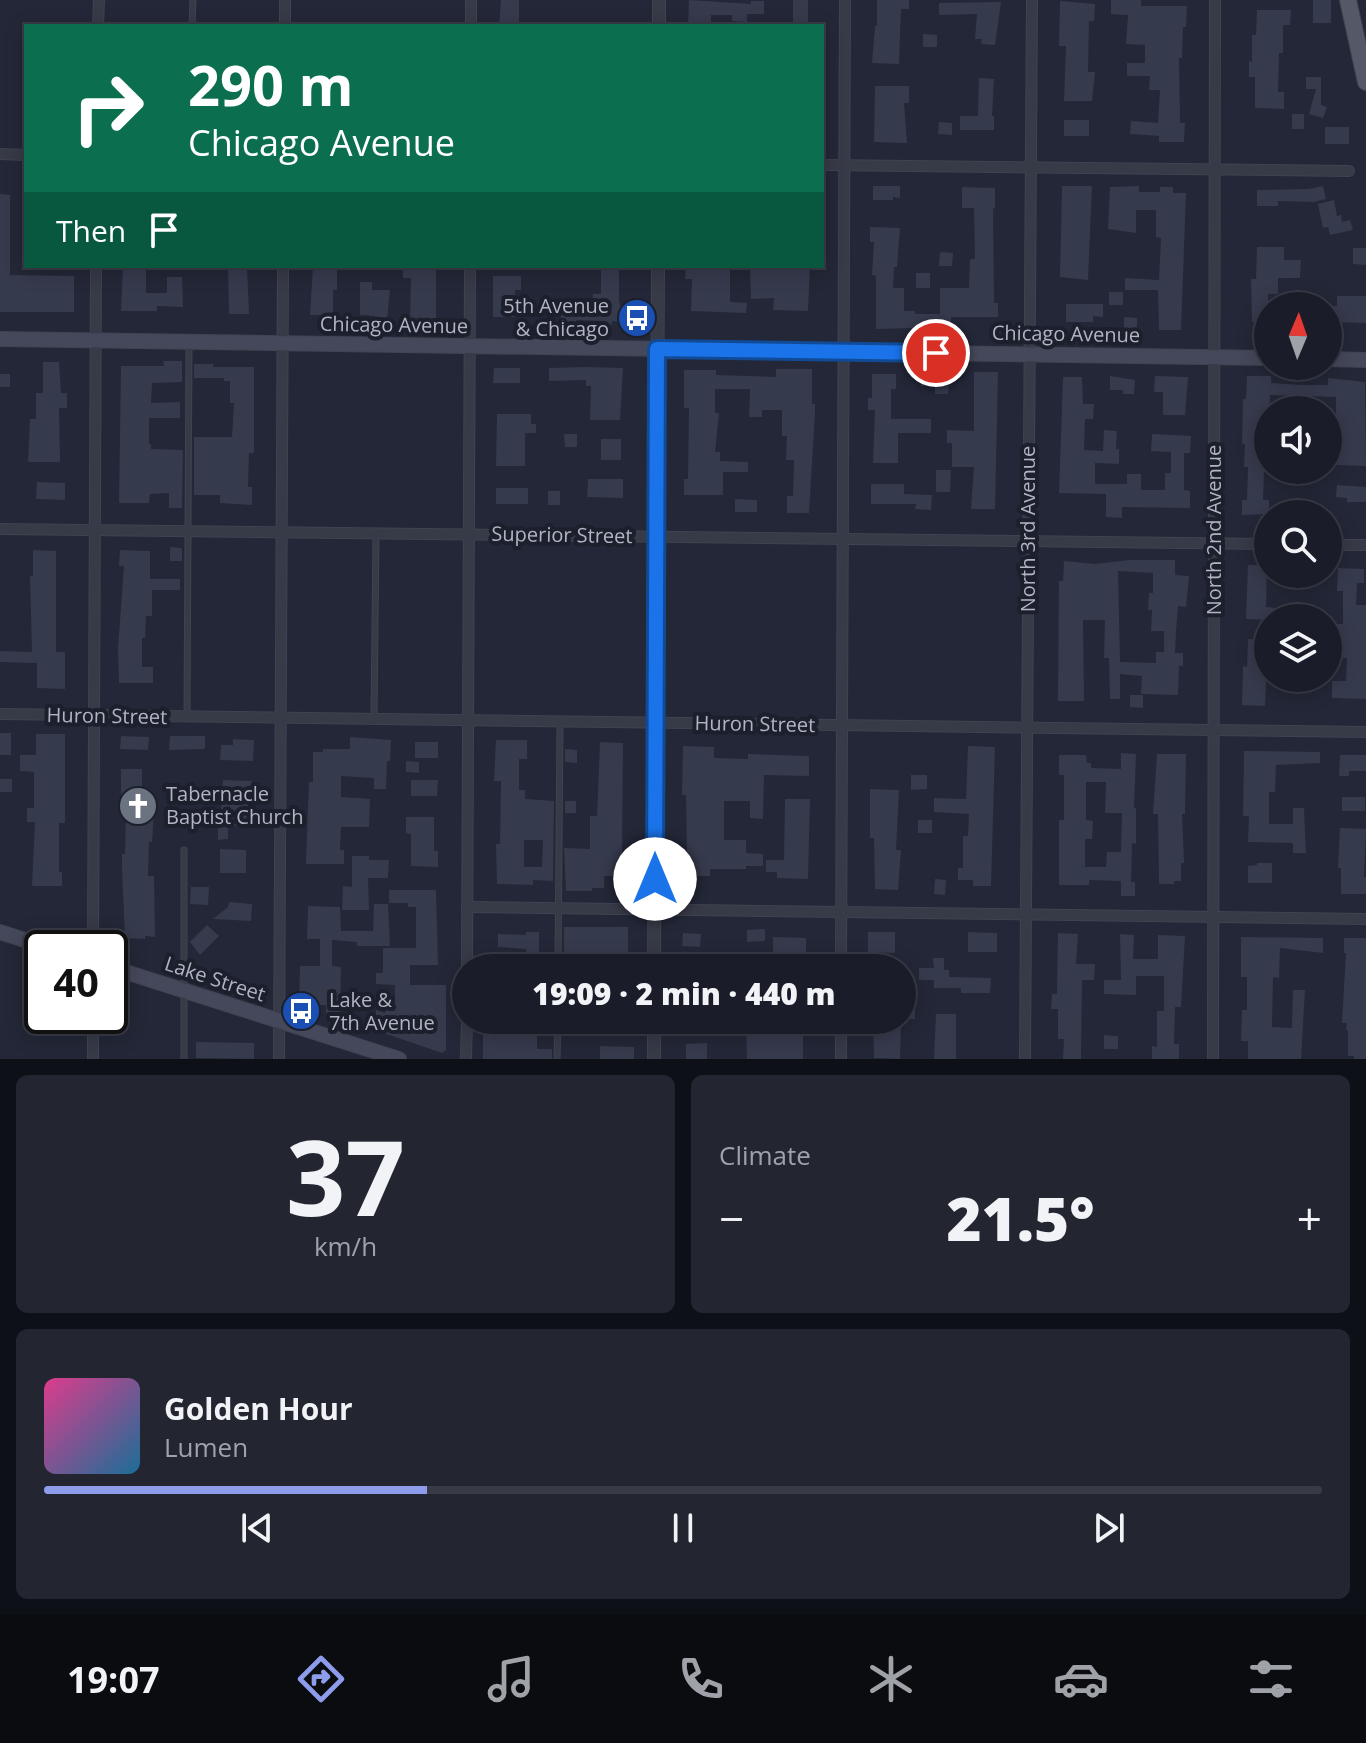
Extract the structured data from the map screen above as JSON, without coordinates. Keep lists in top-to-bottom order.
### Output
{
  "streets": {
    "main road": ["Chicago Avenue", "Lake Street"],
    "street": [
      "North 3rd Avenue",
      "North 2nd Avenue",
      "Superior Street",
      "Huron Street"
    ]
  },
  "crossings": [
    ["Chicago Avenue", "North 3rd Avenue"],
    ["Chicago Avenue", "North 2nd Avenue"],
    ["North 3rd Avenue", "Superior Street"],
    ["North 3rd Avenue", "Huron Street"],
    ["North 2nd Avenue", "Superior Street"],
    ["North 2nd Avenue", "Huron Street"]
  ],
  "places": {
    "bus stop": ["5th Avenue & Chicago", "Lake & 7th Avenue"],
    "church": ["Tabernacle Baptist Church"]
  },
  "north": "top",
  "page": {
    "turn": ["290 m", "Chicago Avenue"],
    "then": "Then",
    "limit": "40",
    "trip": "19:09 · 2 min · 440 m",
    "tile": [
      ["37", "km/h"],
      "Climate"
    ],
    "heat": ["−", "21.5°", "+"],
    "song": ["Golden Hour", "Lumen"],
    "tabs": "19:07"
  }
}
